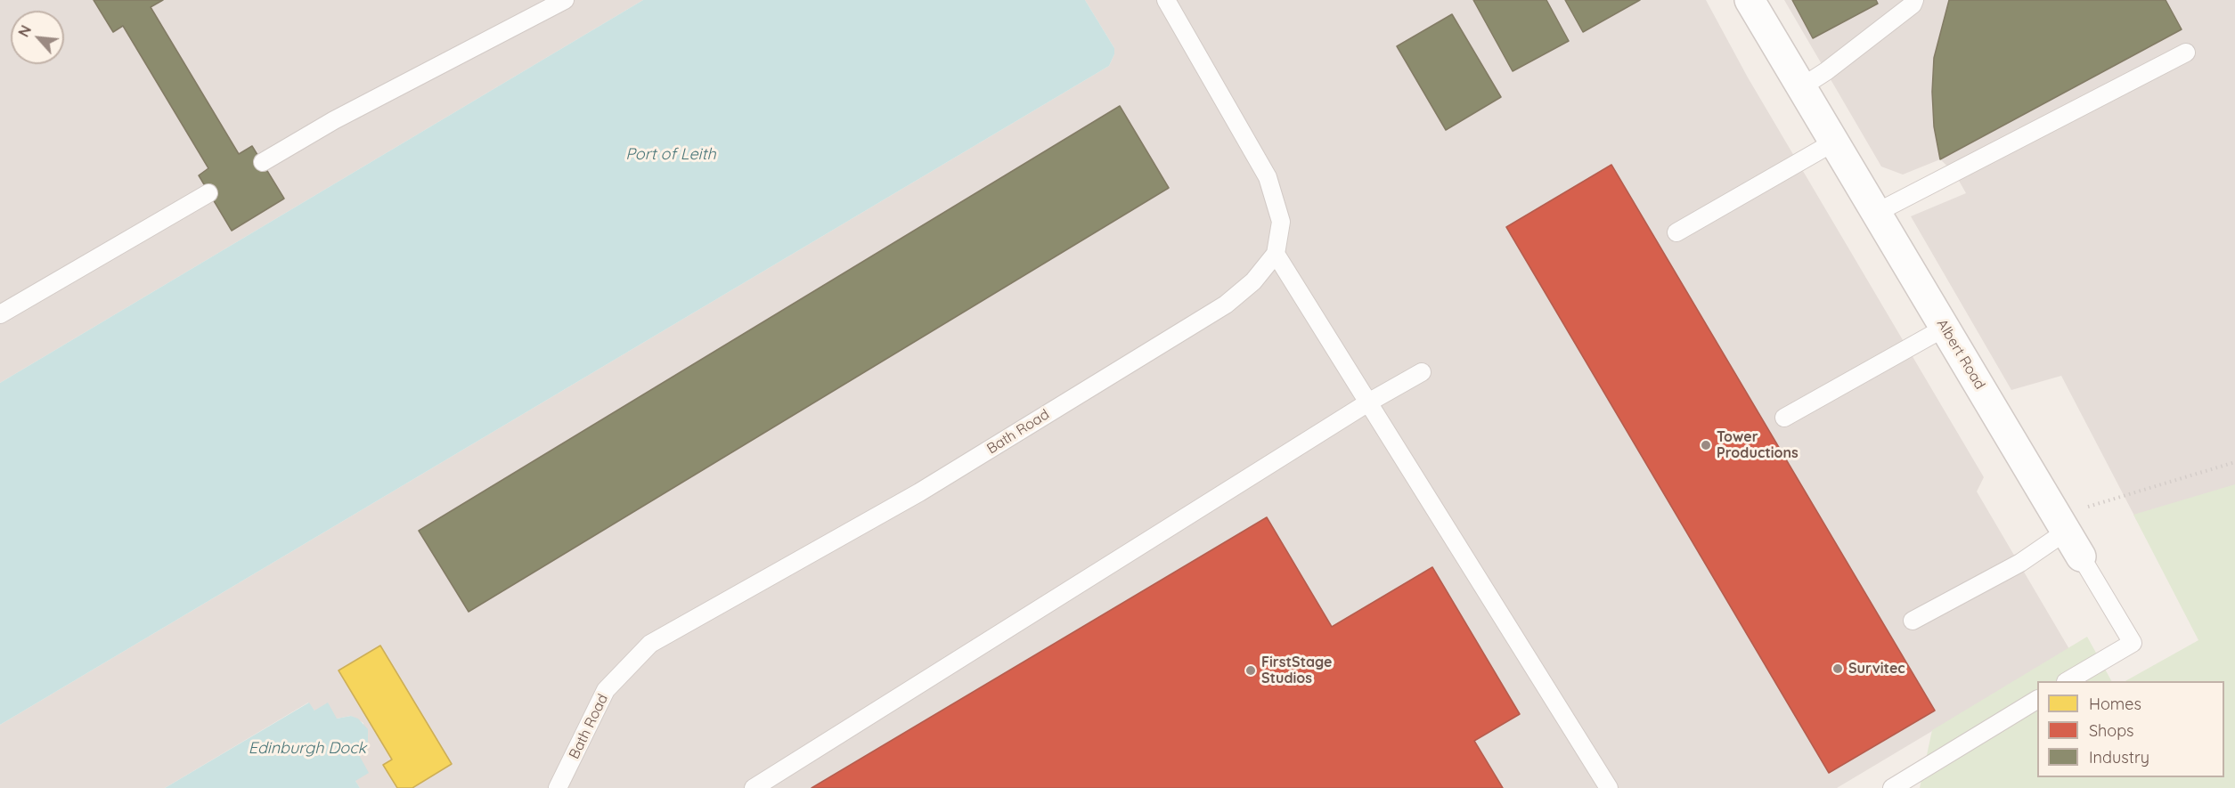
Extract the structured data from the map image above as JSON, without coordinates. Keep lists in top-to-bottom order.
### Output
{
  "streets": {
    "street": ["Albert Road"],
    "lane": ["Bath Road"]
  },
  "water": ["Port of Leith", "Edinburgh Dock"],
  "places": ["Tower Productions", "Survitec", "FirstStage Studios"],
  "legend": ["Homes", "Shops", "Industry"],
  "north": "top left"
}
